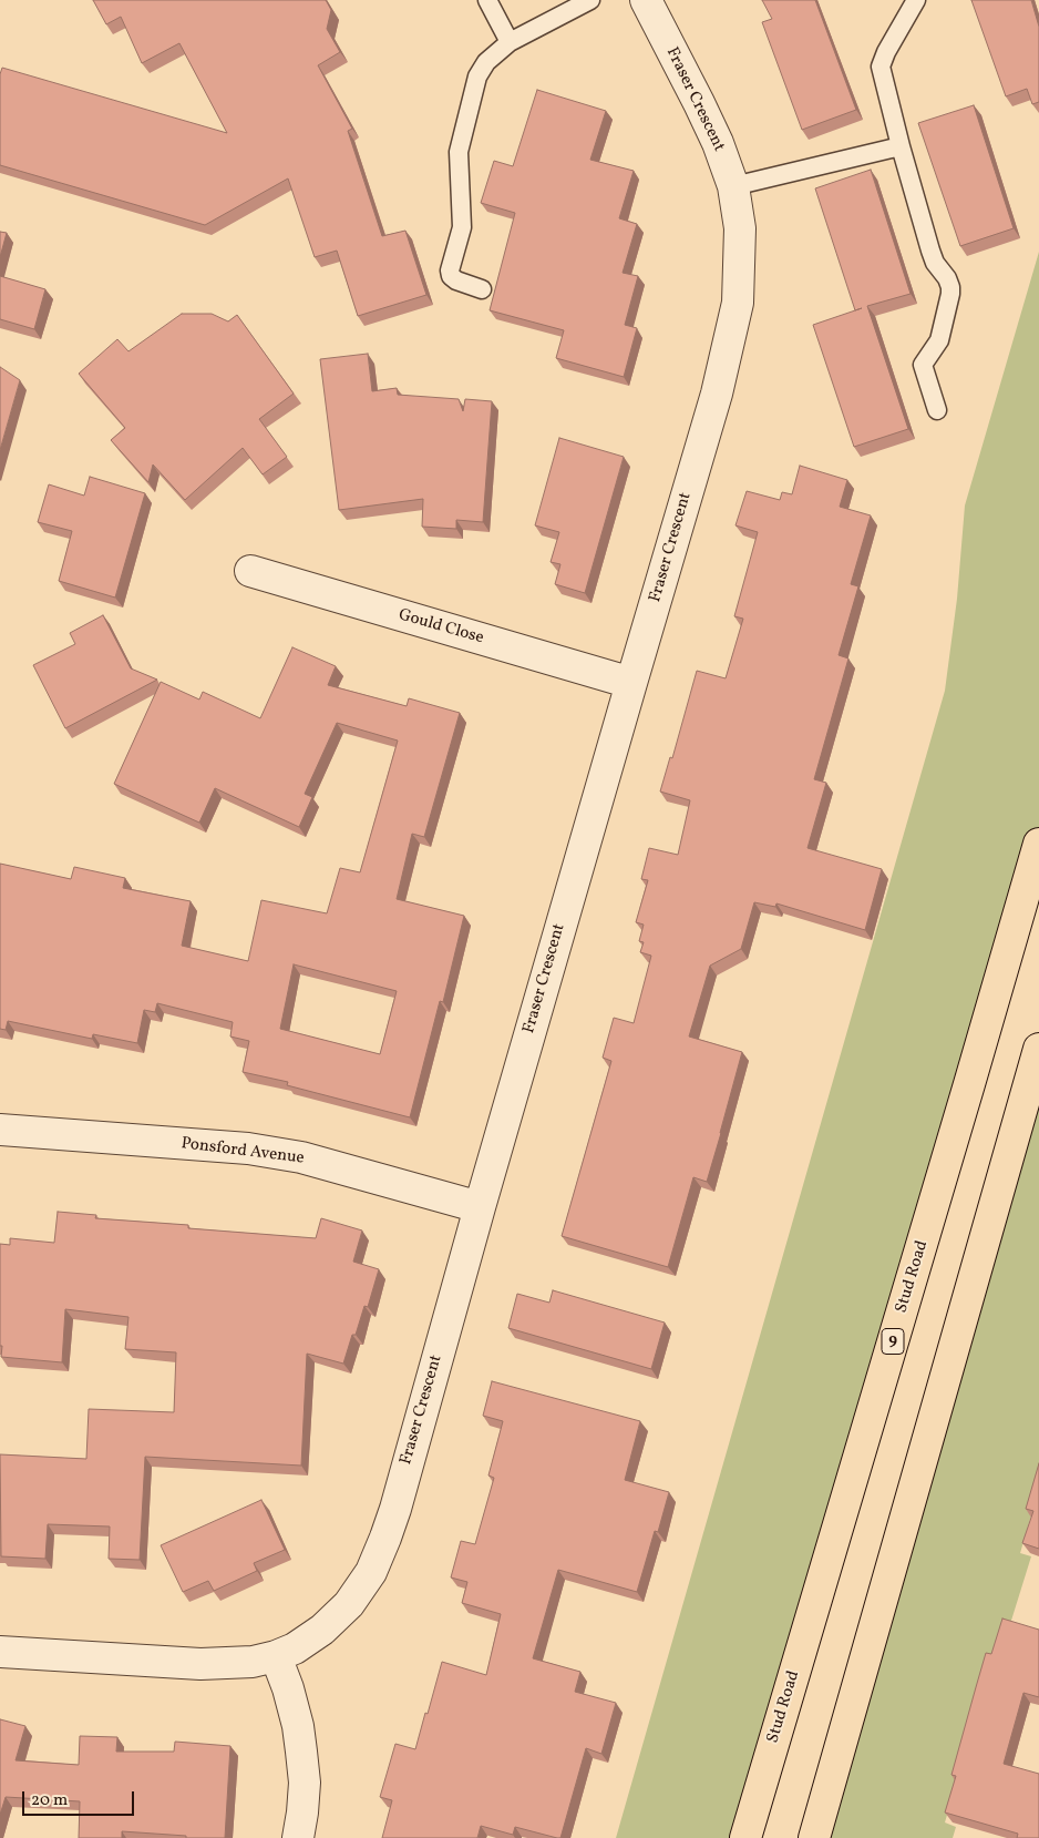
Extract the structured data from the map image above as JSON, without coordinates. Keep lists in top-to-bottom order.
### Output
{
  "streets": {
    "highway": ["Stud Road", "9"],
    "street": ["Fraser Crescent", "Gould Close", "Ponsford Avenue"]
  },
  "crossings": [
    ["Fraser Crescent", "Gould Close"],
    ["Fraser Crescent", "Ponsford Avenue"]
  ],
  "scale_bar": "20 m"
}
